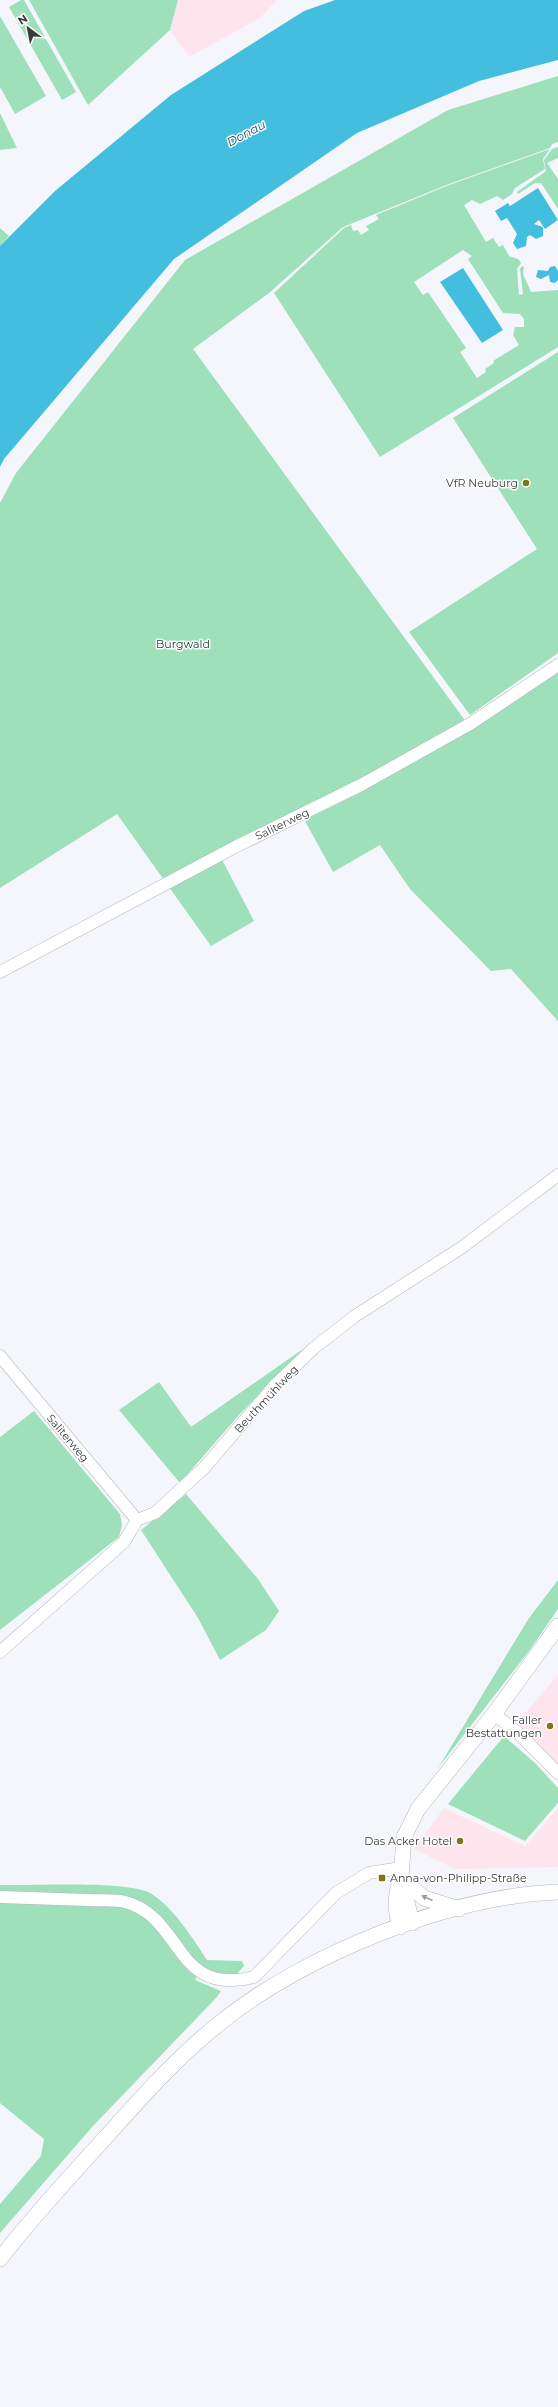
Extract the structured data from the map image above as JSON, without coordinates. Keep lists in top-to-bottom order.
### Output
{
  "streets": {
    "street": ["Saliterweg", "Beuthmühlweg"]
  },
  "crossings": [
    ["Saliterweg", "Beuthmühlweg"]
  ],
  "water": ["Donau"],
  "parks": ["Burgwald"],
  "places": {
    "other": ["VfR Neuburg", "Faller Bestattungen", "Das Acker Hotel"],
    "transit": ["Anna-von-Philipp-Straße"]
  },
  "north": "top left"
}
